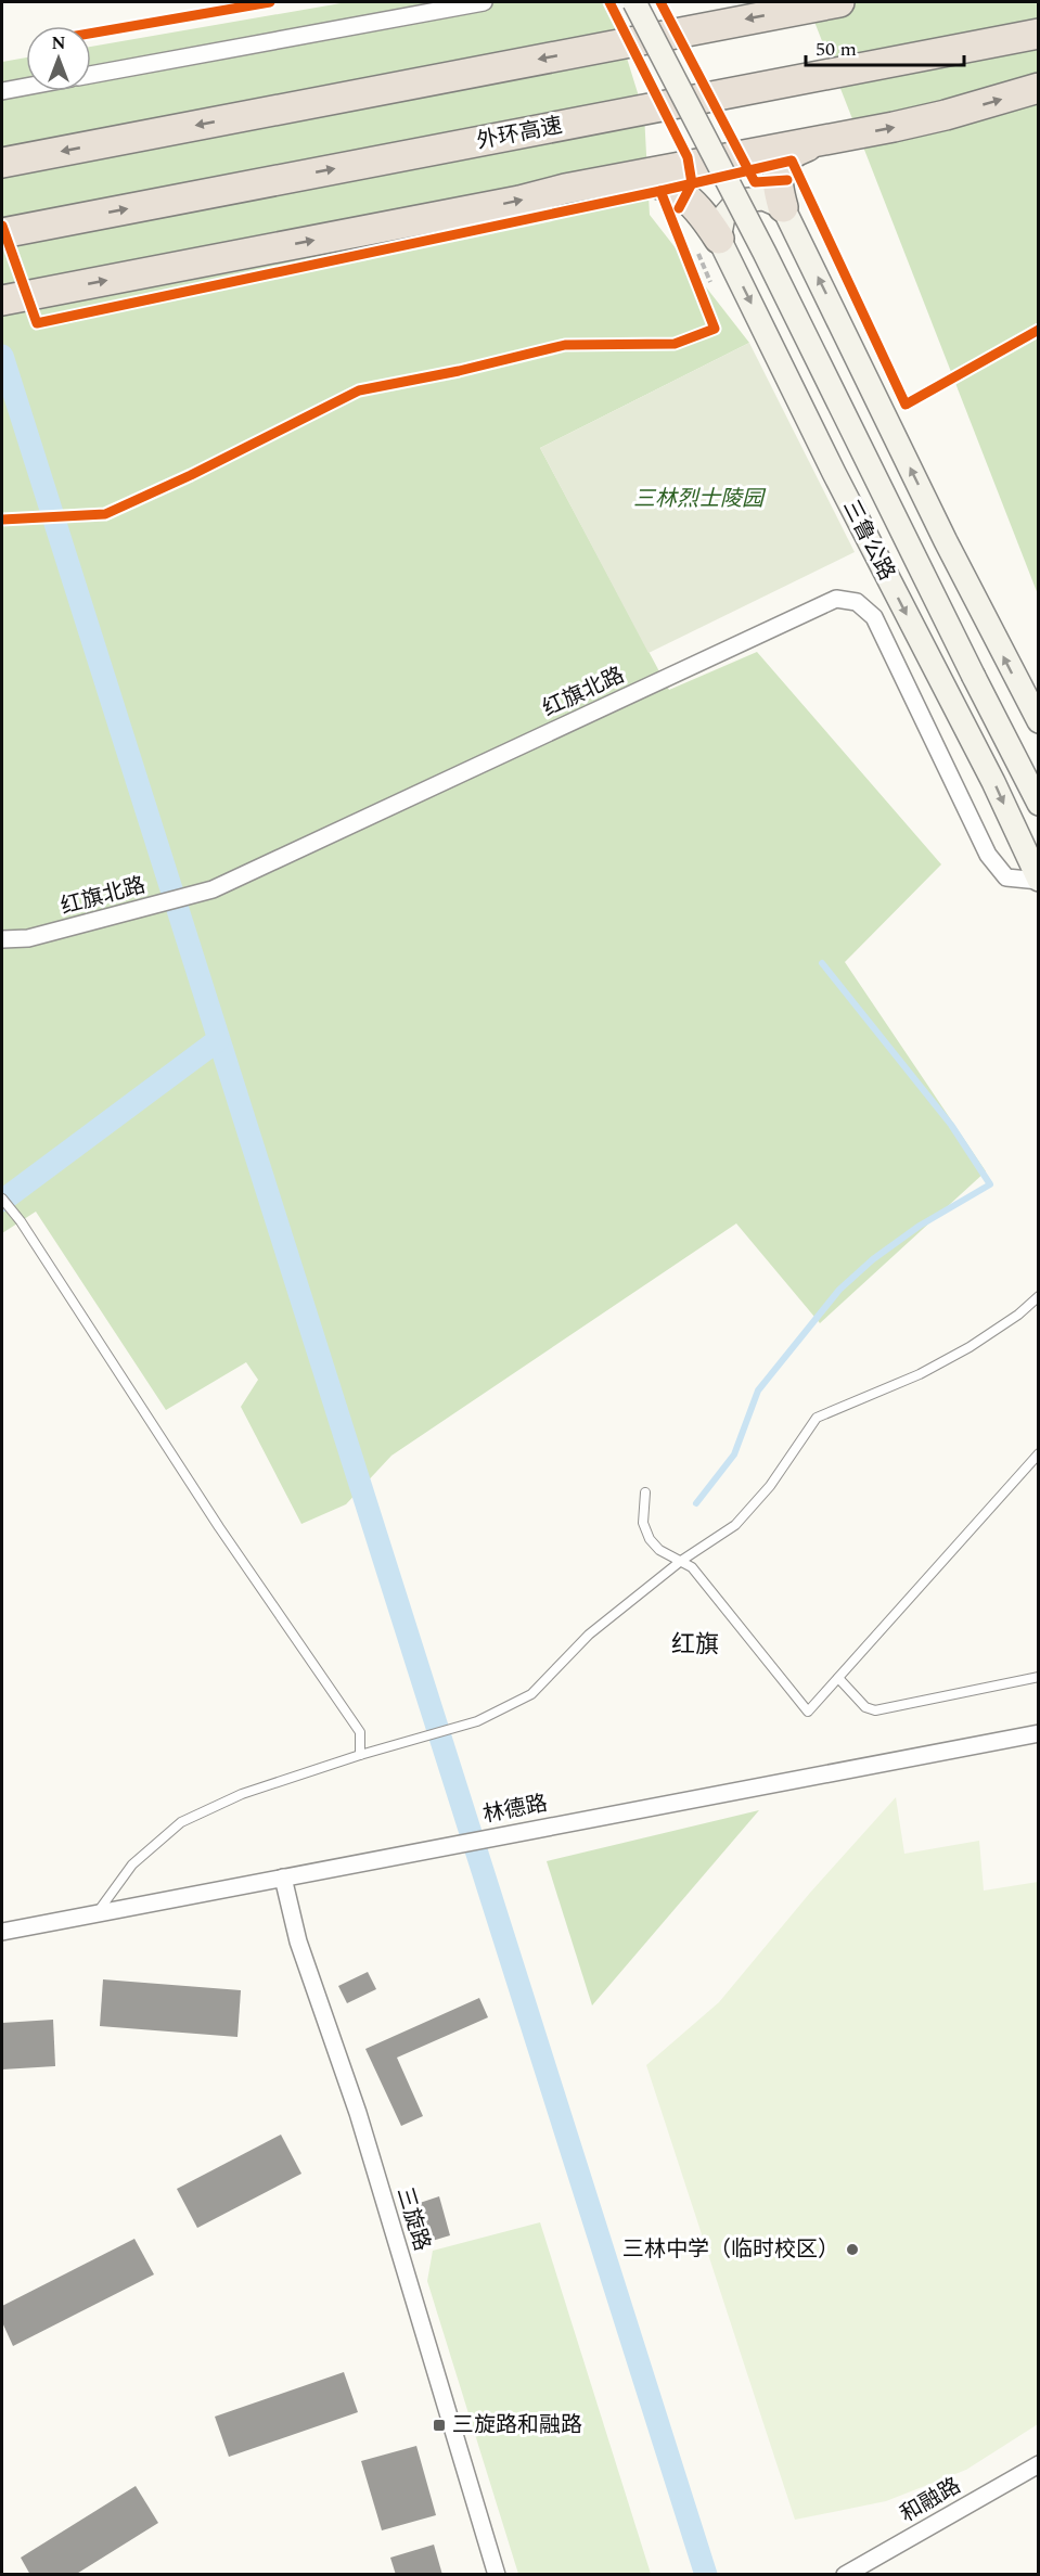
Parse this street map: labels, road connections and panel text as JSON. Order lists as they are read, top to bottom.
{
  "streets": {
    "highway": ["外环高速"],
    "main road": ["三鲁公路"],
    "street": [
      "红旗北路",
      "林德路",
      "三旋路",
      "和融路"
    ]
  },
  "crossings": [
    ["三鲁公路", "红旗北路"],
    ["林德路", "三旋路"]
  ],
  "districts": ["红旗"],
  "parks": ["三林烈士陵园"],
  "places": {
    "other": ["三林中学（临时校区）"],
    "transit": ["三旋路和融路"]
  },
  "scale_bar": "50 m",
  "north": "top"
}
